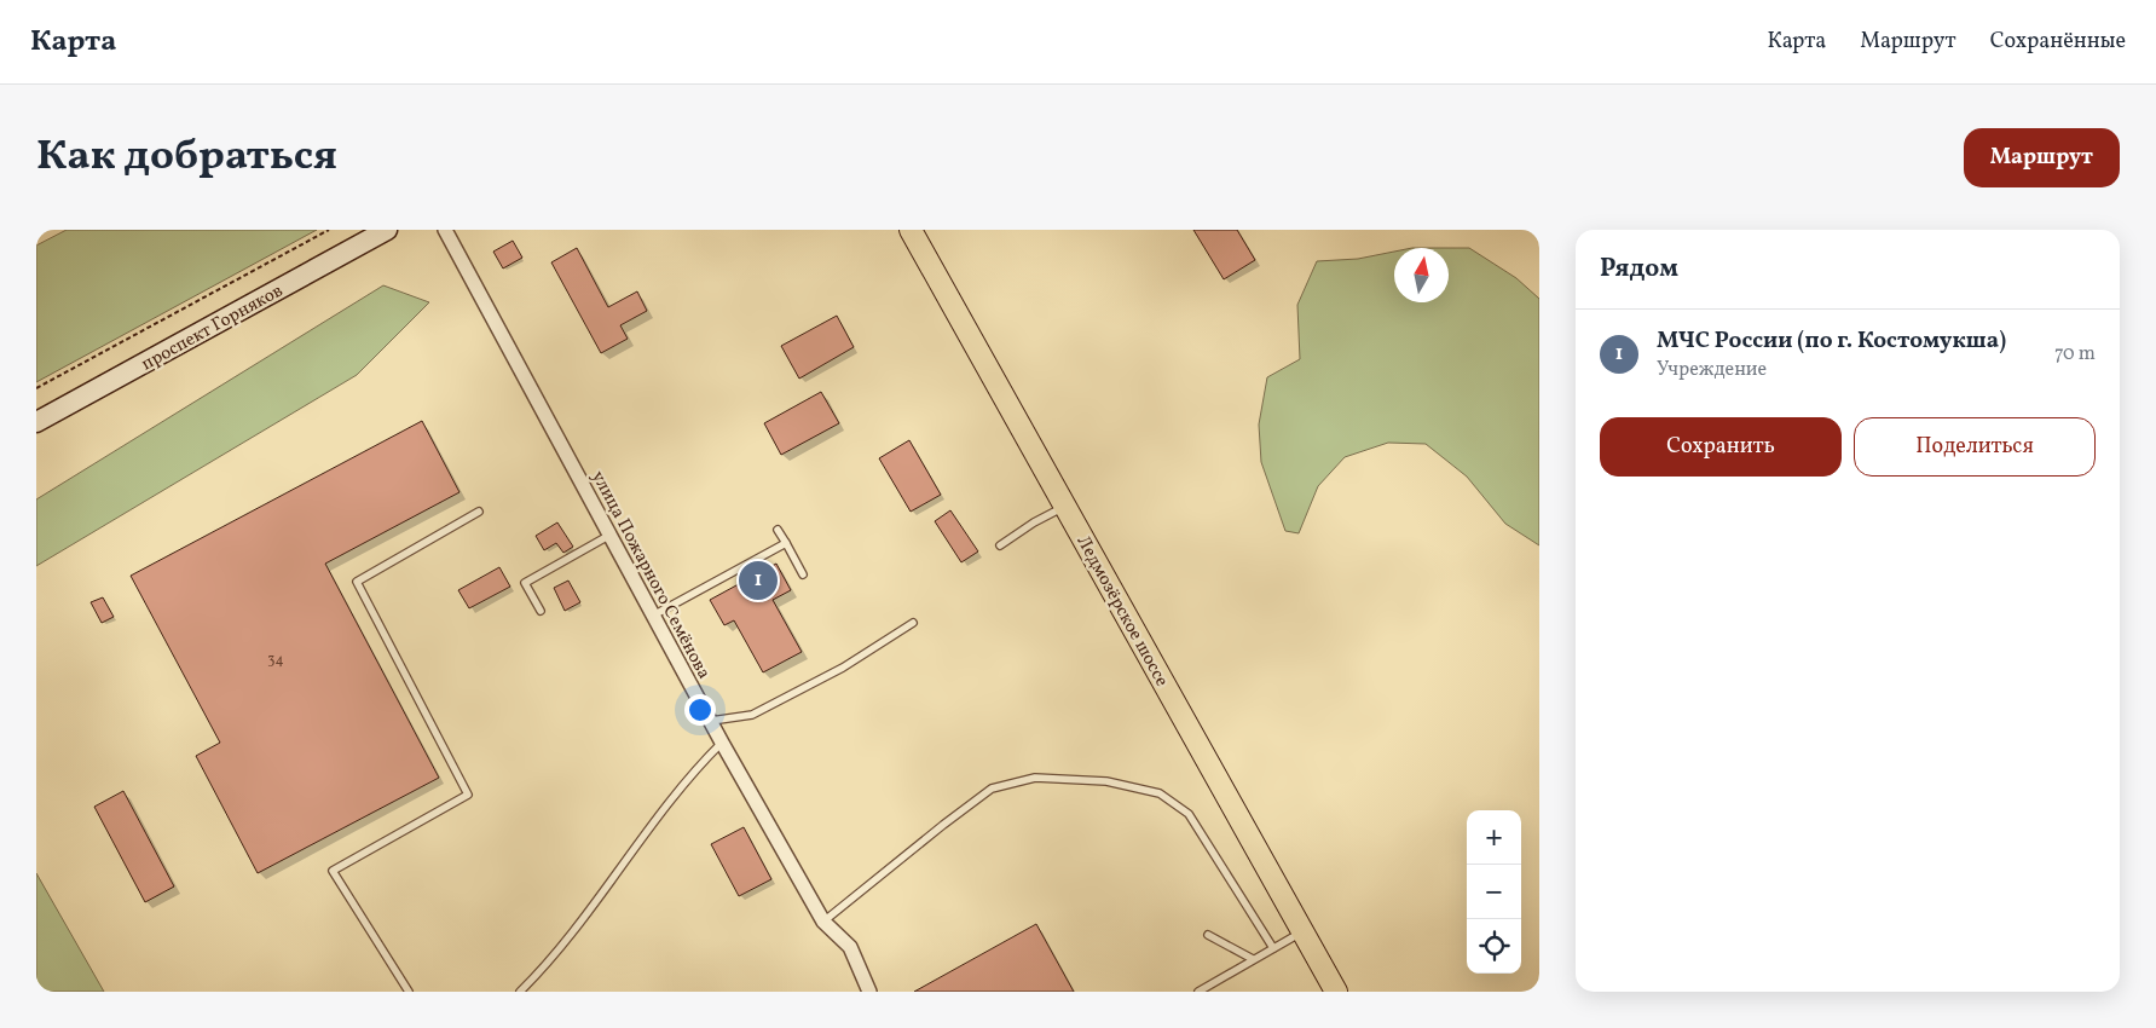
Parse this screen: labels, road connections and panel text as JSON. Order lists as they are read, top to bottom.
{
  "streets": {
    "main road": ["проспект Горняков", "Ледмозёрское шоссе"],
    "street": ["улица Пожарного Семёнова"]
  },
  "house_numbers": ["34"],
  "north": "top",
  "page": {
    "header": "Карта",
    "nav": ["Карта", "Маршрут", "Сохранённые"],
    "title": "Как добраться",
    "buttons": [
      "Маршрут",
      ["Сохранить", "Поделиться"]
    ],
    "heading": "Рядом",
    "list": [
      {
        "mark": "1",
        "name": "МЧС России (по г. Костомукша)",
        "note": "Учреждение",
        "value": "70 m"
      }
    ],
    "pins": "1",
    "map_buttons": ["+", "−"]
  }
}
